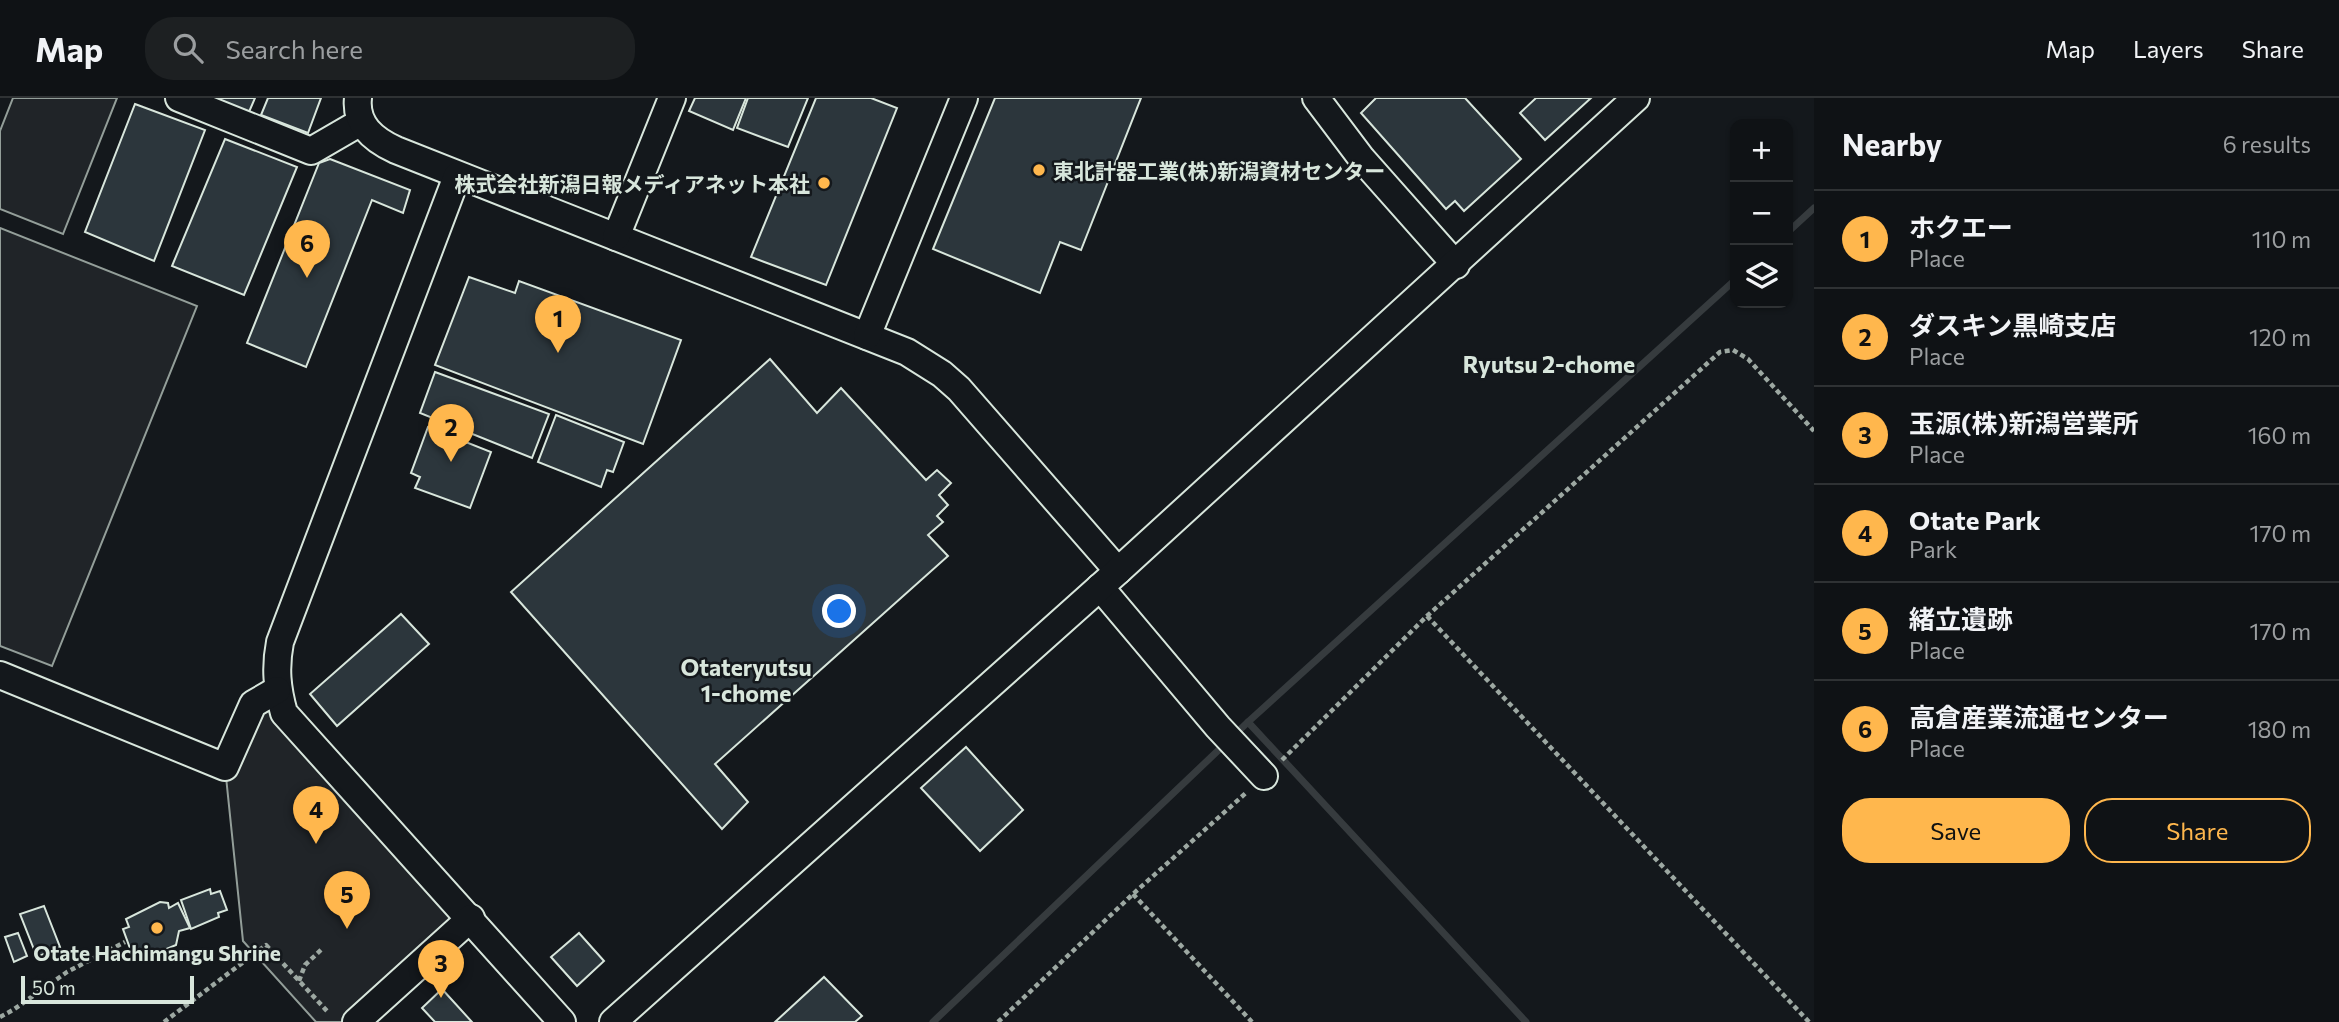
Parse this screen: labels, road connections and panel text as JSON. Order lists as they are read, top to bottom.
{
  "districts": ["Ryutsu 2-chome", "Otateryutsu 1-chome"],
  "places": ["東北計器工業(株)新潟資材センター", "株式会社新潟日報メディアネット本社", "Otate Hachimangu Shrine"],
  "scale_bar": "50 m",
  "page": {
    "header": "Map",
    "search": "Search here",
    "nav": ["Map", "Layers", "Share"],
    "heading": ["Nearby", "6 results"],
    "map_buttons": ["+", "−"],
    "list": [
      {
        "mark": "1",
        "name": "ホクエー",
        "note": "Place",
        "value": "110 m"
      },
      {
        "mark": "2",
        "name": "ダスキン黒崎支店",
        "note": "Place",
        "value": "120 m"
      },
      {
        "mark": "3",
        "name": "玉源(株)新潟営業所",
        "note": "Place",
        "value": "160 m"
      },
      {
        "mark": "4",
        "name": "Otate Park",
        "note": "Park",
        "value": "170 m"
      },
      {
        "mark": "5",
        "name": "緒立遺跡",
        "note": "Place",
        "value": "170 m"
      },
      {
        "mark": "6",
        "name": "高倉産業流通センター",
        "note": "Place",
        "value": "180 m"
      }
    ],
    "pins": [
      "6",
      "1",
      "2",
      "4",
      "5",
      "3"
    ],
    "buttons": ["Save", "Share"],
    "scale": "50 m"
  }
}
